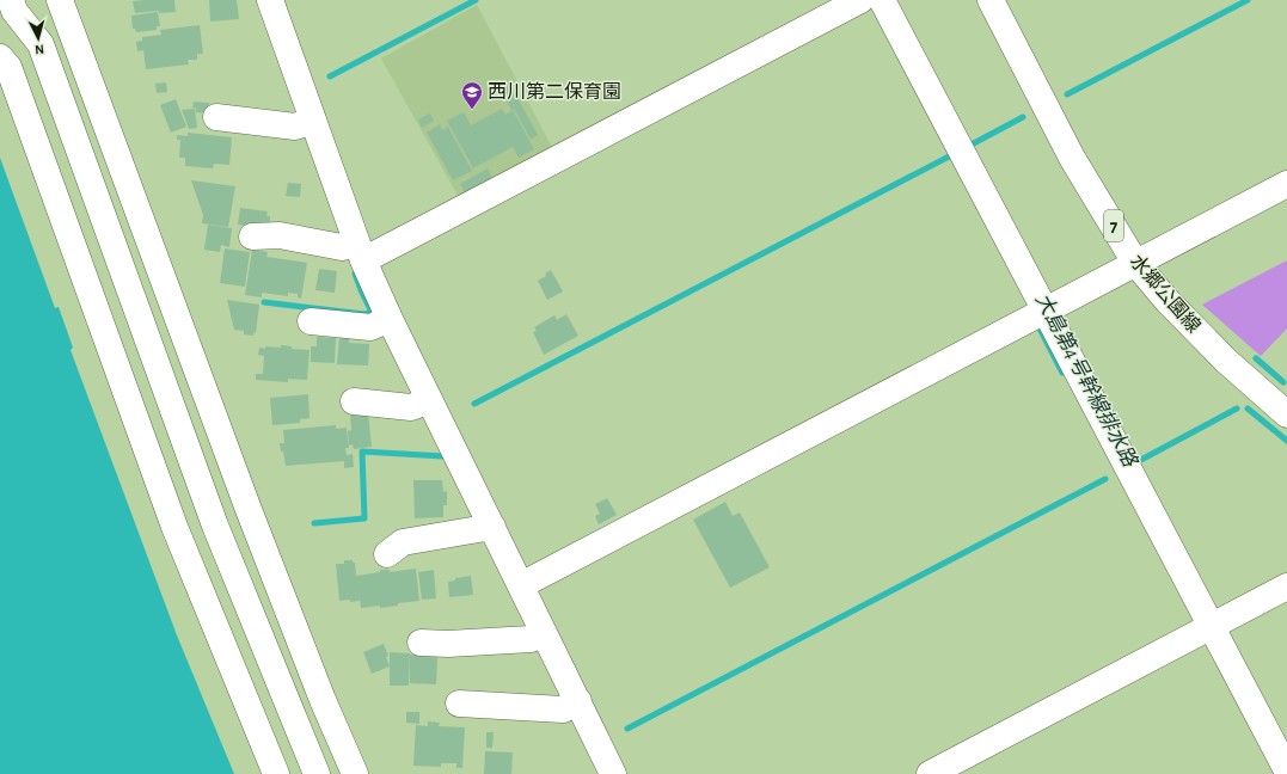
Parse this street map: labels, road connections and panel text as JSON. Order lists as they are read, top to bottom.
{
  "streets": {
    "street": ["7", "水郷公園線"]
  },
  "water": ["大島第4号幹線排水路"],
  "places": {
    "school or university": ["西川第二保育園"]
  },
  "north": "bottom"
}
